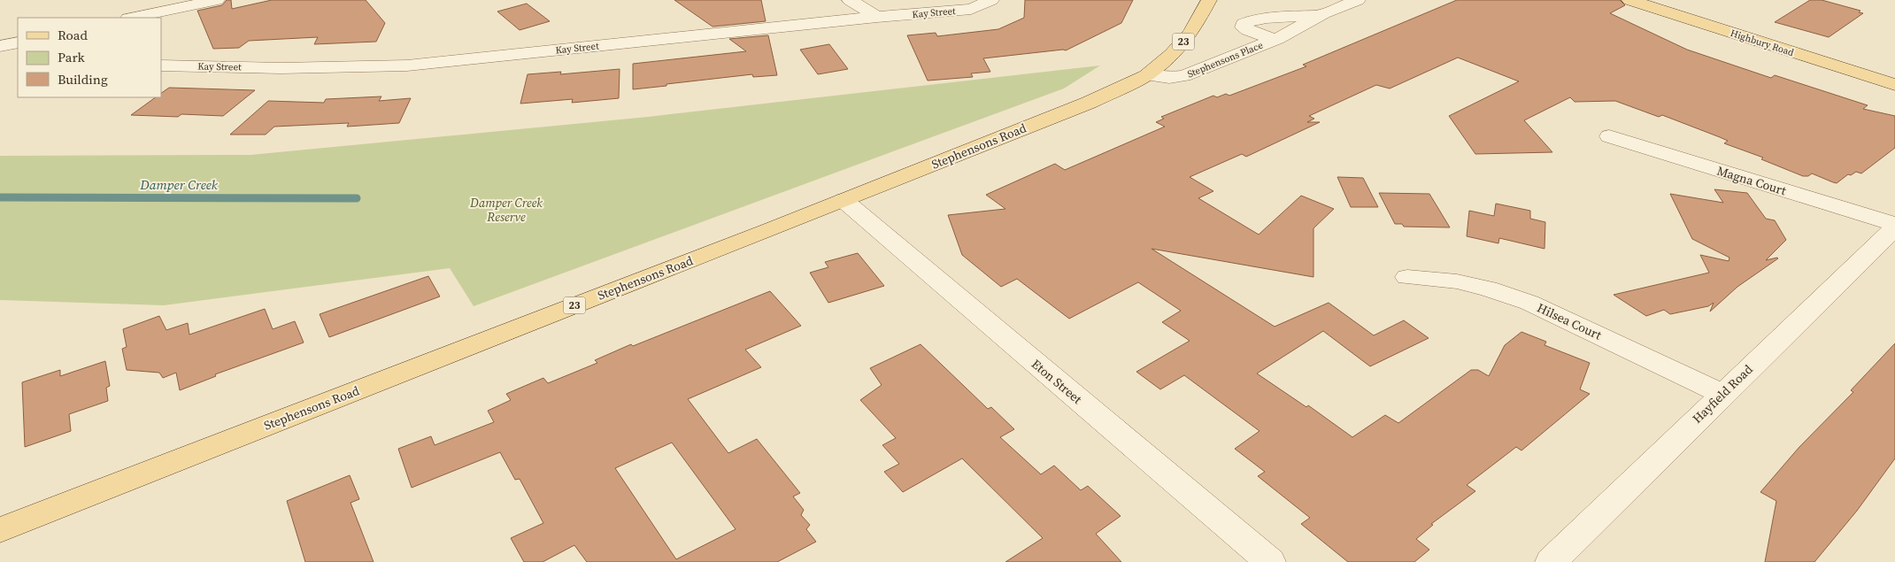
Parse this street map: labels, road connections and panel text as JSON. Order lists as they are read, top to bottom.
{
  "streets": {
    "main road": ["23", "Highbury Road", "Stephensons Road"],
    "street": [
      "Kay Street",
      "Stephensons Place",
      "Magna Court",
      "Hilsea Court",
      "Eton Street",
      "Hayfield Road"
    ]
  },
  "crossings": [
    ["Stephensons Place", "Stephensons Road"],
    ["Stephensons Road", "Eton Street"],
    ["Magna Court", "Hayfield Road"],
    ["Hilsea Court", "Hayfield Road"]
  ],
  "water": ["Damper Creek"],
  "parks": ["Damper Creek Reserve"],
  "legend": ["Road", "Park", "Building"]
}
